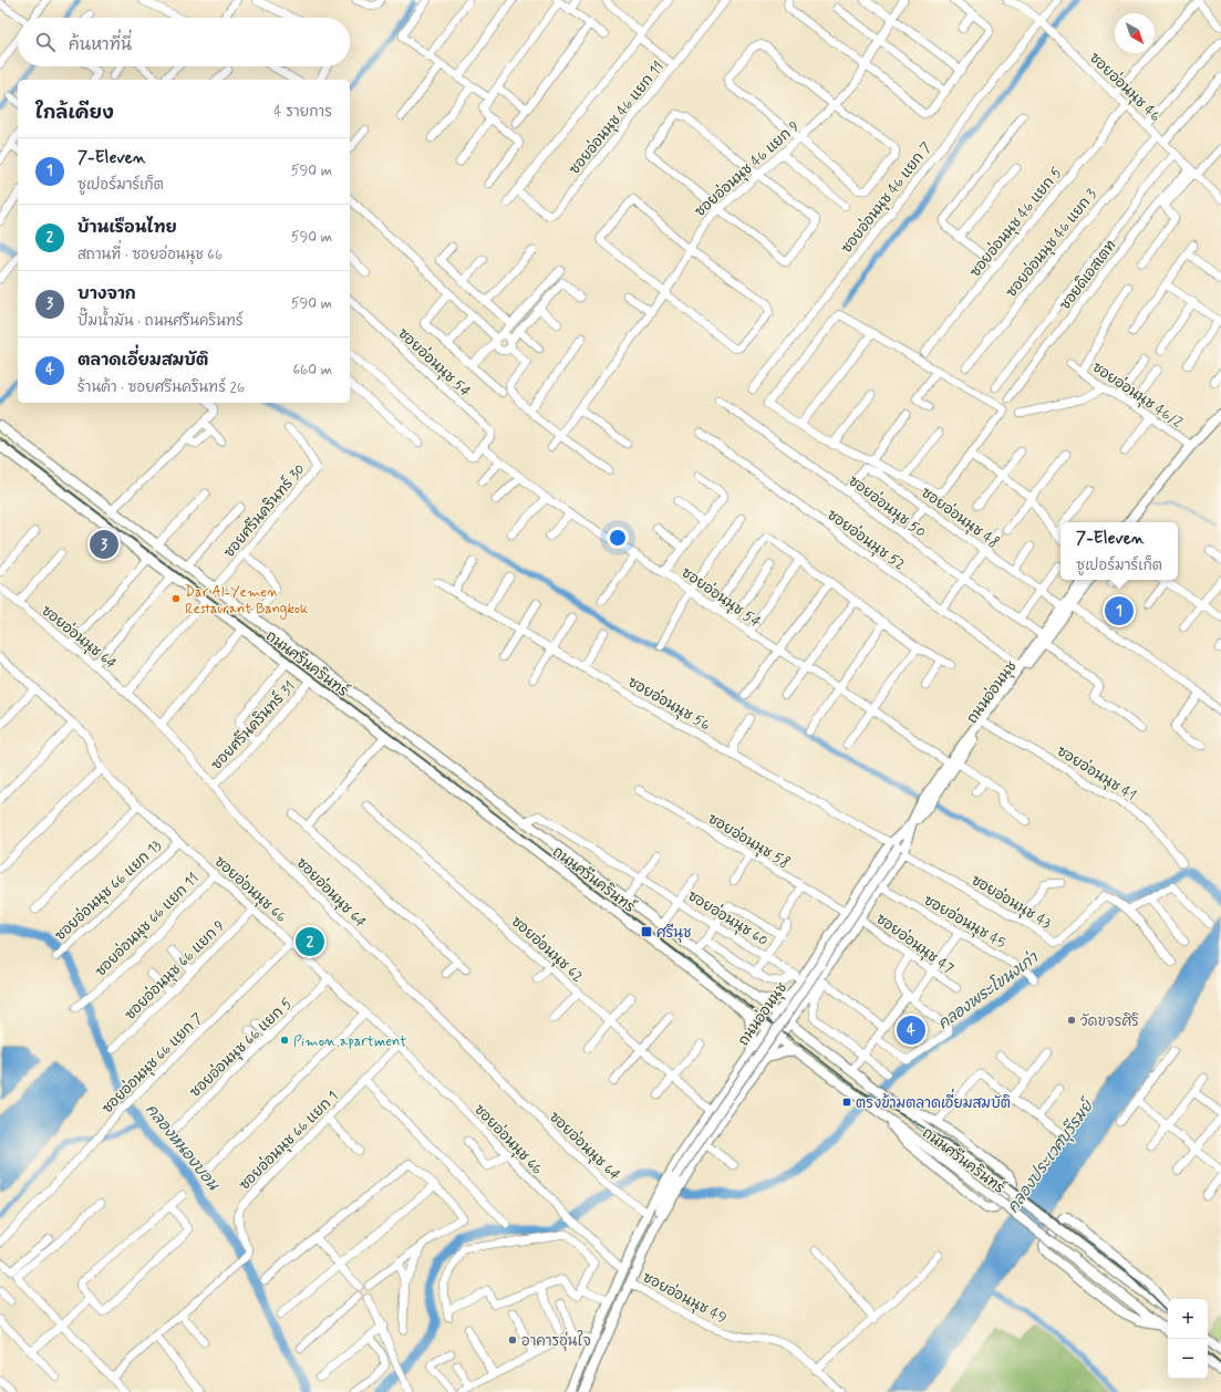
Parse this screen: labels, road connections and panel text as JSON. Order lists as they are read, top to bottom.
{
  "streets": {
    "main road": ["ถนนศรีนครินทร์", "ถนนอ่อนนุช"],
    "street": [
      "ซอยอ่อนนุช 46",
      "ซอยอ่อนนุช 46 แยก 11",
      "ซอยอ่อนนุช 46 แยก 9",
      "ซอยอ่อนนุช 46 แยก 7",
      "ซอยอ่อนนุช 46 แยก 5",
      "ซอยอ่อนนุช 46 แยก 3",
      "ซอยดิเอสเตท",
      "ซอยอ่อนนุช 54",
      "ซอยอ่อนนุช 46/2",
      "ซอยอ่อนนุช 50",
      "ซอยศรีนครินทร์ 30",
      "ซอยอ่อนนุช 48",
      "ซอยอ่อนนุช 52",
      "ซอยอ่อนนุช 64",
      "ซอยอ่อนนุช 56",
      "ซอยศรีนครินทร์ 31",
      "ซอยอ่อนนุช 41",
      "ซอยอ่อนนุช 58",
      "ซอยอ่อนนุช 66",
      "ซอยอ่อนนุช 66 แยก 13",
      "ซอยอ่อนนุช 43",
      "ซอยอ่อนนุช 60",
      "ซอยอ่อนนุช 45",
      "ซอยอ่อนนุช 66 แยก 11",
      "ซอยอ่อนนุช 47",
      "ซอยอ่อนนุช 62",
      "ซอยอ่อนนุช 66 แยก 9",
      "ซอยอ่อนนุช 66 แยก 5",
      "ซอยอ่อนนุช 66 แยก 7",
      "ซอยอ่อนนุช 66 แยก 1",
      "ซอยอ่อนนุช 49"
    ]
  },
  "crossings": [
    ["ซอยอ่อนนุช 46", "ซอยอ่อนนุช 46 แยก 7"],
    ["ซอยอ่อนนุช 46", "ซอยอ่อนนุช 46 แยก 5"],
    ["ซอยอ่อนนุช 46", "ซอยอ่อนนุช 46 แยก 3"],
    ["ซอยอ่อนนุช 46", "ซอยดิเอสเตท"],
    ["ซอยอ่อนนุช 54", "ถนนอ่อนนุช"],
    ["ซอยอ่อนนุช 50", "ซอยอ่อนนุช 48"],
    ["ซอยอ่อนนุช 50", "ถนนอ่อนนุช"],
    ["ซอยศรีนครินทร์ 30", "ถนนศรีนครินทร์"],
    ["ซอยอ่อนนุช 48", "ถนนอ่อนนุช"],
    ["ซอยอ่อนนุช 52", "ถนนอ่อนนุช"],
    ["ซอยอ่อนนุช 64", "ถนนอ่อนนุช"],
    ["ซอยอ่อนนุช 64", "ซอยศรีนครินทร์ 31"],
    ["ถนนศรีนครินทร์", "ถนนอ่อนนุช"],
    ["ถนนศรีนครินทร์", "ซอยศรีนครินทร์ 31"],
    ["ถนนศรีนครินทร์", "ซอยอ่อนนุช 60"],
    ["ถนนอ่อนนุช", "ซอยอ่อนนุช 56"],
    ["ถนนอ่อนนุช", "ซอยอ่อนนุช 41"],
    ["ถนนอ่อนนุช", "ซอยอ่อนนุช 58"],
    ["ถนนอ่อนนุช", "ซอยอ่อนนุช 66"],
    ["ถนนอ่อนนุช", "ซอยอ่อนนุช 43"],
    ["ถนนอ่อนนุช", "ซอยอ่อนนุช 60"],
    ["ถนนอ่อนนุช", "ซอยอ่อนนุช 45"],
    ["ถนนอ่อนนุช", "ซอยอ่อนนุช 47"],
    ["ถนนอ่อนนุช", "ซอยอ่อนนุช 62"],
    ["ถนนอ่อนนุช", "ซอยอ่อนนุช 49"],
    ["ซอยอ่อนนุช 56", "ซอยอ่อนนุช 43"],
    ["ซอยอ่อนนุช 66", "ซอยอ่อนนุช 66 แยก 13"],
    ["ซอยอ่อนนุช 66", "ซอยอ่อนนุช 66 แยก 11"],
    ["ซอยอ่อนนุช 66", "ซอยอ่อนนุช 66 แยก 9"],
    ["ซอยอ่อนนุช 66", "ซอยอ่อนนุช 66 แยก 5"],
    ["ซอยอ่อนนุช 66", "ซอยอ่อนนุช 66 แยก 7"],
    ["ซอยอ่อนนุช 66", "ซอยอ่อนนุช 66 แยก 1"]
  ],
  "water": ["คลองพระโขนงเก่า", "คลองหนองบอน", "คลองประเวศบุรีรมย์"],
  "places": {
    "other": [
      "Dar Al-Yemen Restaurant Bangkok",
      "วัดขจรศิริ",
      "Pimon apartment",
      "อาคารอุ่นใจ"
    ],
    "transit": ["ศรีนุช", "ตรงข้ามตลาดเอี่ยมสมบัติ"]
  },
  "north": "bottom right",
  "page": {
    "search": "ค้นหาที่นี่",
    "heading": ["ใกล้เคียง", "4 รายการ"],
    "list": [
      {
        "mark": "1",
        "name": "7-Eleven",
        "note": "ซูเปอร์มาร์เก็ต",
        "value": "590 m"
      },
      {
        "mark": "2",
        "name": "บ้านเรือนไทย",
        "note": "สถานที่ · ซอยอ่อนนุช 66",
        "value": "590 m"
      },
      {
        "mark": "3",
        "name": "บางจาก",
        "note": "ปั๊มน้ำมัน · ถนนศรีนครินทร์",
        "value": "590 m"
      },
      {
        "mark": "4",
        "name": "ตลาดเอี่ยมสมบัติ",
        "note": "ร้านค้า · ซอยศรีนครินทร์ 26",
        "value": "660 m"
      }
    ],
    "popup": ["7-Eleven", "ซูเปอร์มาร์เก็ต"],
    "pins": [
      "3",
      "1",
      "2",
      "4"
    ],
    "map_buttons": ["+", "−"]
  }
}
